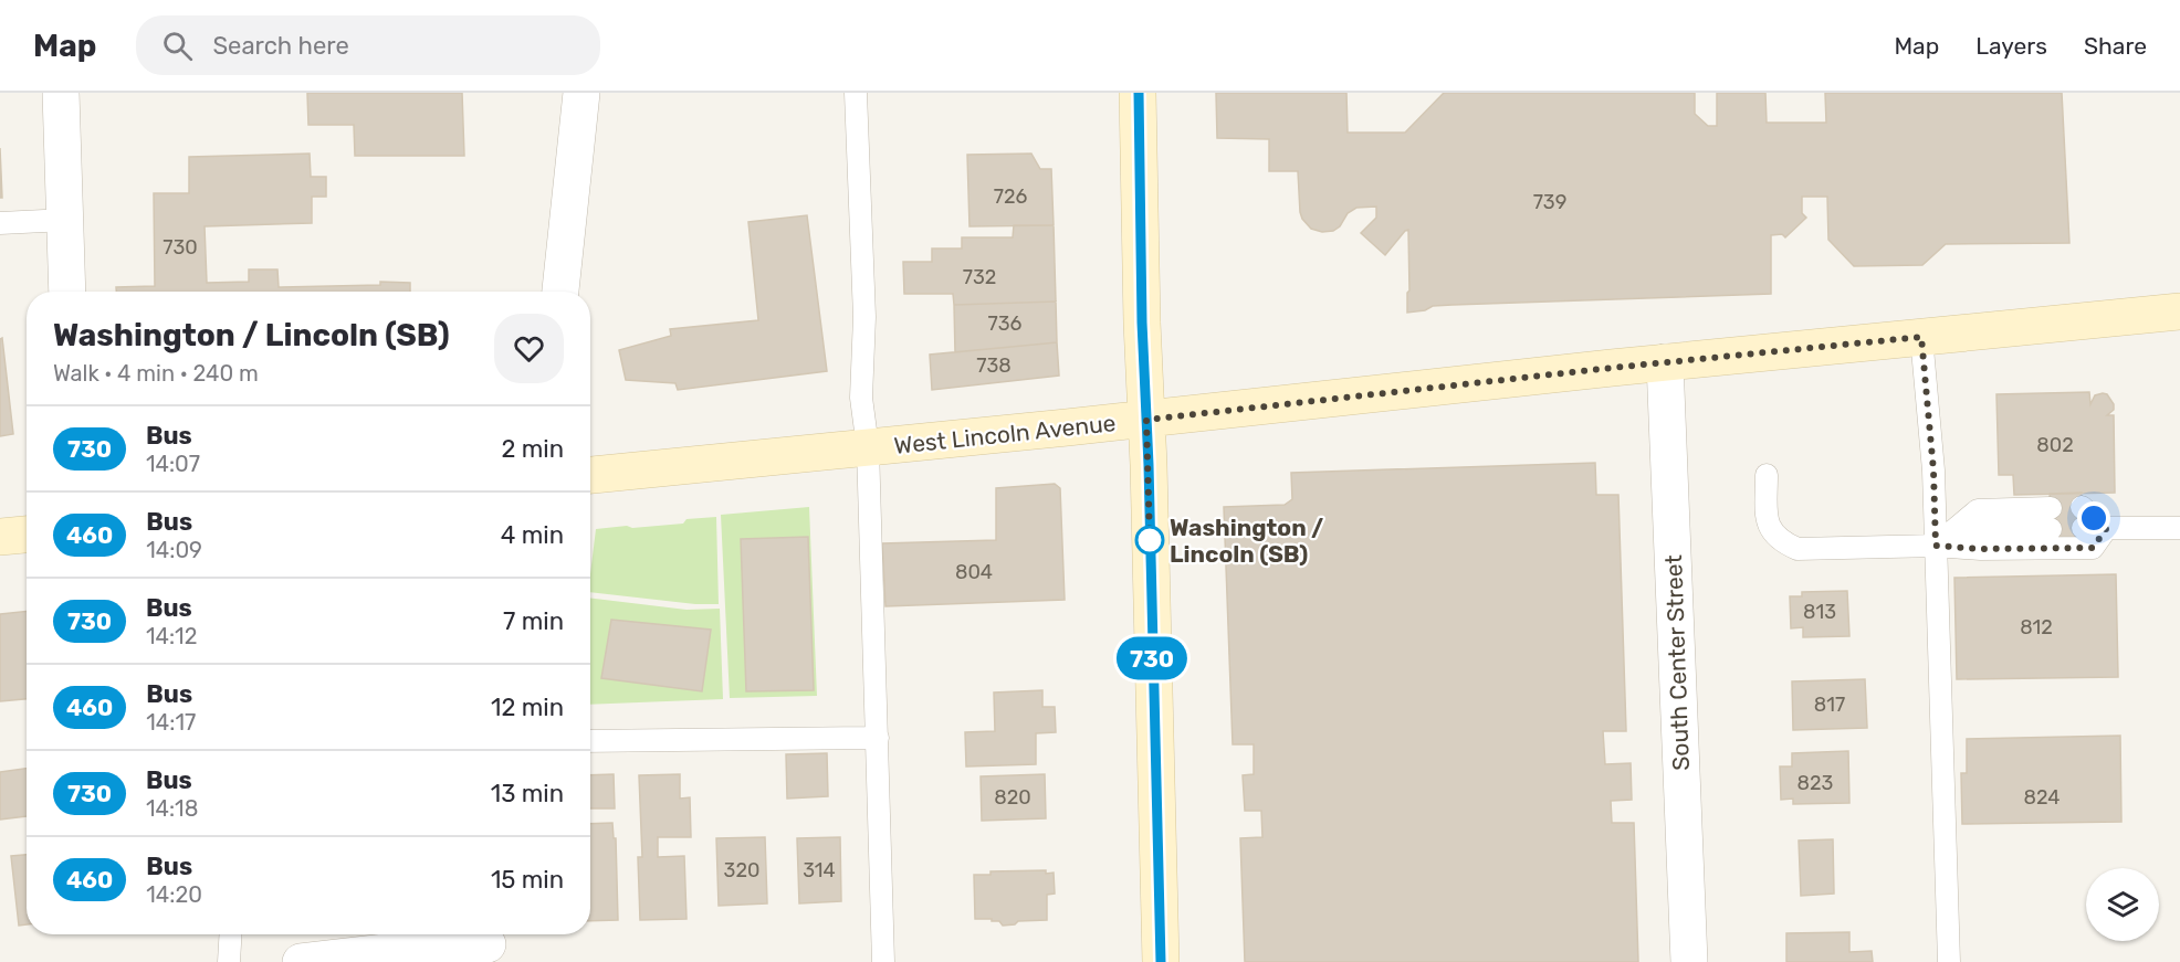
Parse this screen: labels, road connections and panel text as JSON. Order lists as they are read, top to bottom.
{
  "streets": {
    "street": ["West Lincoln Avenue", "South Center Street"]
  },
  "crossings": [
    ["West Lincoln Avenue", "South Center Street"]
  ],
  "places": ["Washington / Lincoln (SB)"],
  "lines": ["bus line 730"],
  "house_numbers": [
    "726",
    "739",
    "730",
    "732",
    "736",
    "738",
    "802",
    "804",
    "813",
    "812",
    "817",
    "823",
    "820",
    "824",
    "320",
    "314"
  ],
  "page": {
    "header": "Map",
    "search": "Search here",
    "nav": ["Map", "Layers", "Share"],
    "on_map": "730",
    "heading": ["Washington / Lincoln (SB)", "Walk · 4 min · 240 m"],
    "list": [
      {
        "mark": "730",
        "name": "Bus",
        "note": "14:07",
        "value": "2 min"
      },
      {
        "mark": "460",
        "name": "Bus",
        "note": "14:09",
        "value": "4 min"
      },
      {
        "mark": "730",
        "name": "Bus",
        "note": "14:12",
        "value": "7 min"
      },
      {
        "mark": "460",
        "name": "Bus",
        "note": "14:17",
        "value": "12 min"
      },
      {
        "mark": "730",
        "name": "Bus",
        "note": "14:18",
        "value": "13 min"
      },
      {
        "mark": "460",
        "name": "Bus",
        "note": "14:20",
        "value": "15 min"
      }
    ]
  }
}
